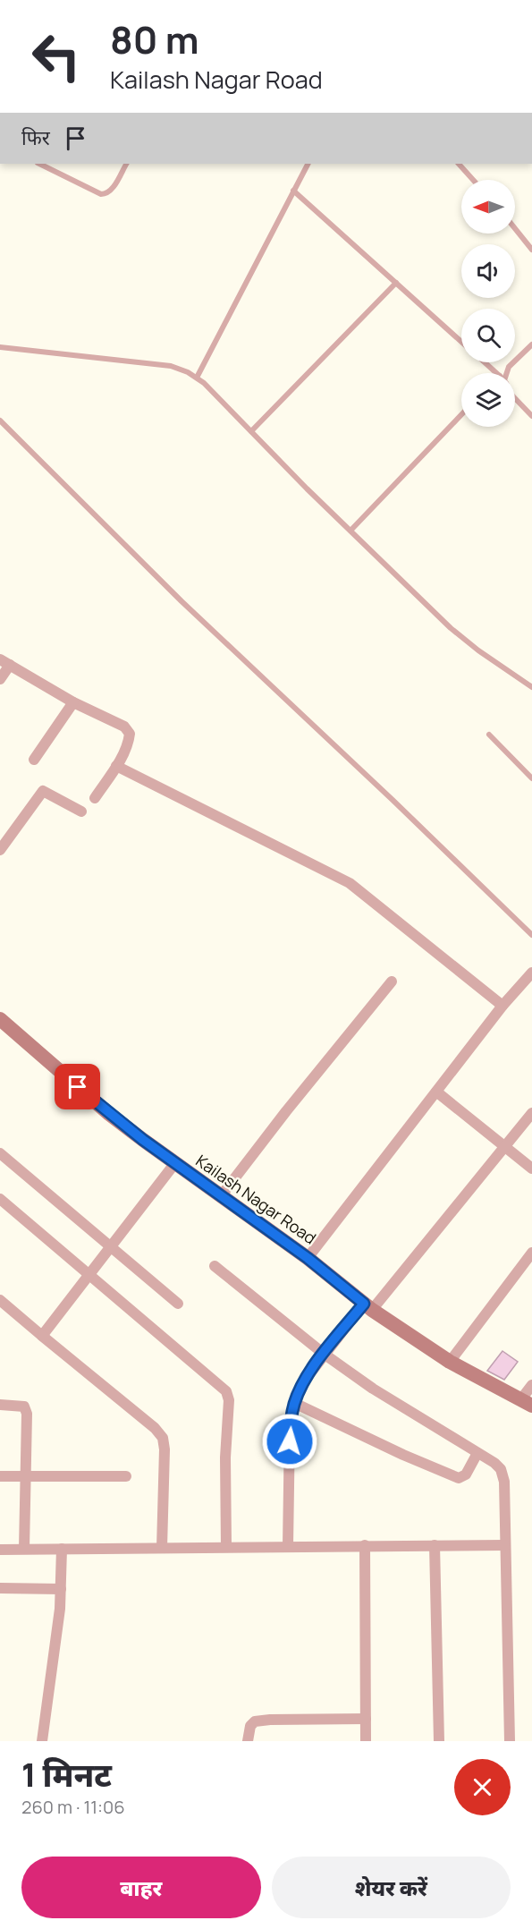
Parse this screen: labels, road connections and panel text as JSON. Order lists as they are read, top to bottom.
{
  "streets": {
    "street": ["Kailash Nagar Road"]
  },
  "north": "left",
  "page": {
    "turn": ["80 m", "Kailash Nagar Road"],
    "then": "फिर",
    "heading": ["1 मिनट", "260 m · 11:06"],
    "buttons": ["बाहर", "शेयर करें"]
  }
}
